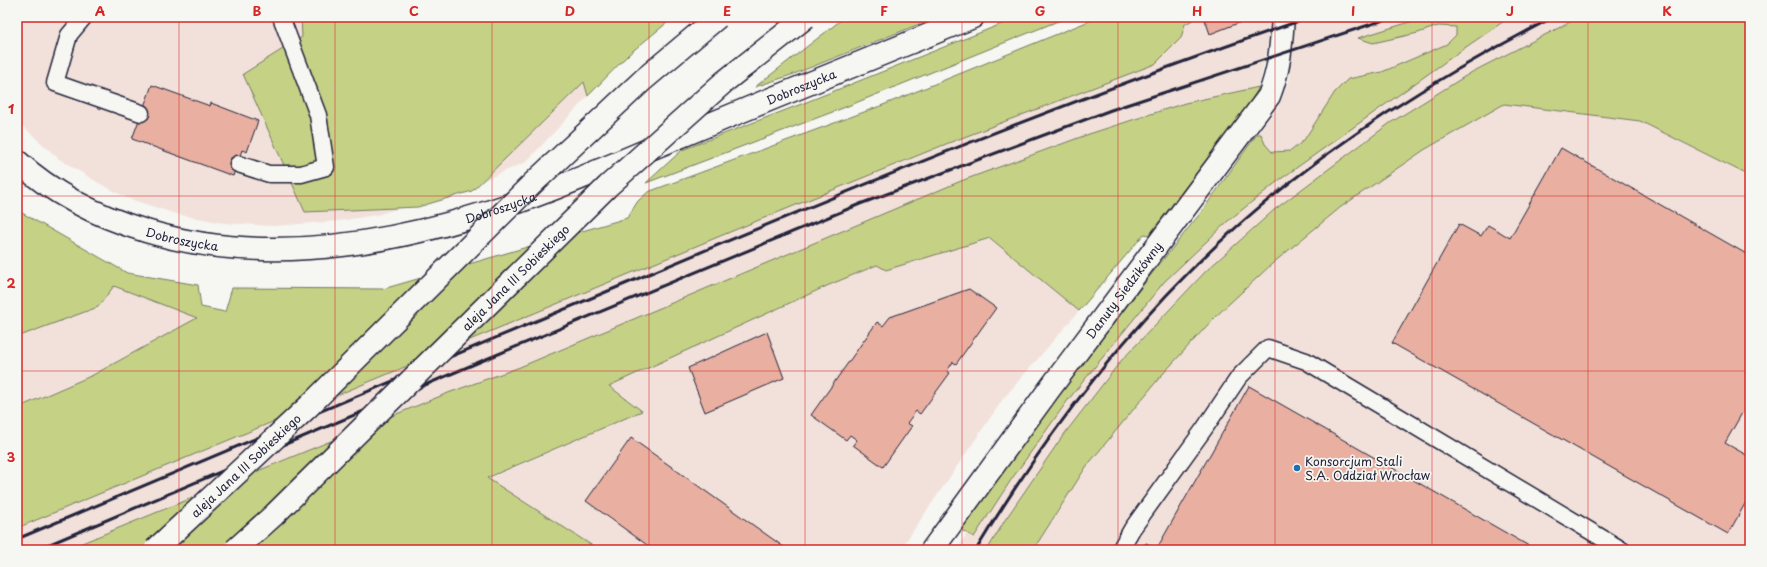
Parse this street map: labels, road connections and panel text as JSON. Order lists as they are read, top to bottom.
{
  "streets": {
    "street": ["Dobroszycka", "aleja Jana III Sobieskiego", "Danuty Siedzikówny"]
  },
  "places": ["Konsorcjum Stali S.A. Oddział Wrocław"],
  "grid": {
    "columns": [
      "A",
      "B",
      "C",
      "D",
      "E",
      "F",
      "G",
      "H",
      "I",
      "J",
      "K"
    ],
    "rows": ["1", "2", "3"]
  }
}
